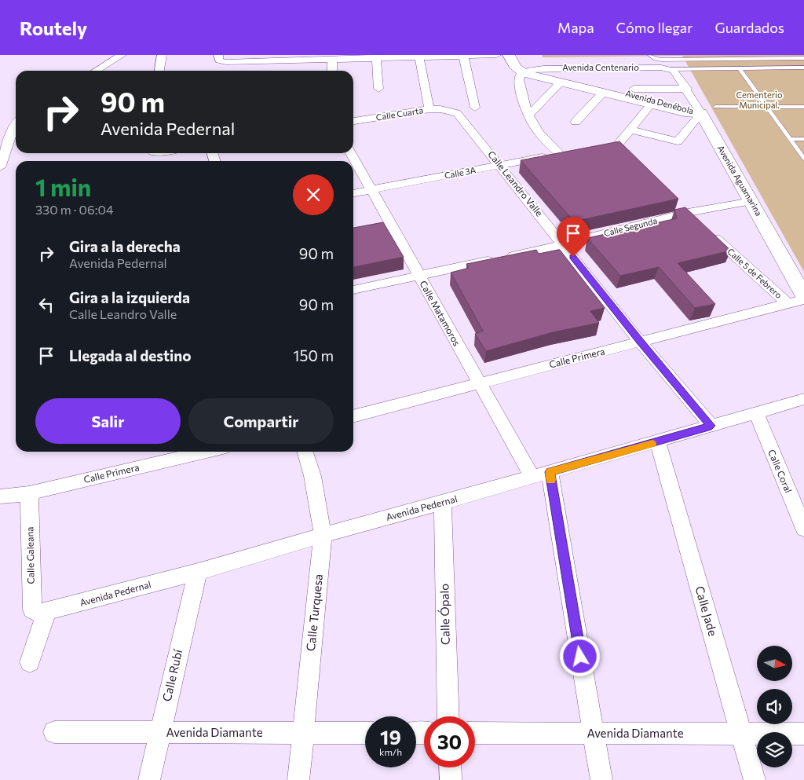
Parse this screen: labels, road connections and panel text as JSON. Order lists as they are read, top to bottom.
{
  "streets": {
    "main road": ["Avenida Denébola", "Avenida Aguamarina"],
    "street": [
      "Avenida Centenario",
      "Calle Cuarta",
      "Calle 3A",
      "Calle Leandro Valle",
      "Calle Segunda",
      "Calle 5 de Febrero",
      "Calle Matamoros",
      "Calle Primera",
      "Calle Coral",
      "Avenida Pedernal",
      "Calle Galeana",
      "Calle Jade",
      "Calle Turquesa",
      "Calle Ópalo",
      "Calle Rubí",
      "Avenida Diamante"
    ]
  },
  "crossings": [
    ["Avenida Centenario", "Avenida Denébola"],
    ["Avenida Centenario", "Avenida Aguamarina"],
    ["Avenida Denébola", "Avenida Aguamarina"],
    ["Calle Cuarta", "Calle Leandro Valle"],
    ["Calle 3A", "Calle Leandro Valle"],
    ["Calle 3A", "Calle Matamoros"],
    ["Avenida Aguamarina", "Calle Segunda"],
    ["Calle Leandro Valle", "Calle Segunda"],
    ["Calle Leandro Valle", "Calle Primera"],
    ["Calle Leandro Valle", "Avenida Pedernal"],
    ["Calle Segunda", "Calle 5 de Febrero"],
    ["Calle Segunda", "Calle Matamoros"],
    ["Calle 5 de Febrero", "Calle Primera"],
    ["Calle Matamoros", "Calle Primera"],
    ["Calle Matamoros", "Avenida Pedernal"],
    ["Calle Primera", "Calle Galeana"],
    ["Calle Coral", "Avenida Pedernal"],
    ["Avenida Pedernal", "Calle Galeana"],
    ["Avenida Pedernal", "Calle Jade"],
    ["Avenida Pedernal", "Calle Turquesa"],
    ["Avenida Pedernal", "Calle Ópalo"],
    ["Avenida Pedernal", "Calle Rubí"],
    ["Calle Jade", "Avenida Diamante"],
    ["Calle Turquesa", "Avenida Diamante"],
    ["Calle Rubí", "Avenida Diamante"]
  ],
  "parks": ["Cementerio Municipal."],
  "north": "right",
  "page": {
    "header": "Routely",
    "nav": ["Mapa", "Cómo llegar", "Guardados"],
    "turn": ["90 m", "Avenida Pedernal"],
    "heading": ["1 min", "330 m · 06:04"],
    "list": [
      {
        "name": "Gira a la derecha",
        "note": "Avenida Pedernal",
        "value": "90 m"
      },
      {
        "name": "Gira a la izquierda",
        "note": "Calle Leandro Valle",
        "value": "90 m"
      },
      {
        "name": "Llegada al destino",
        "value": "150 m"
      }
    ],
    "buttons": ["Salir", "Compartir"],
    "speed": "19 km/h",
    "limit": "30"
  }
}
